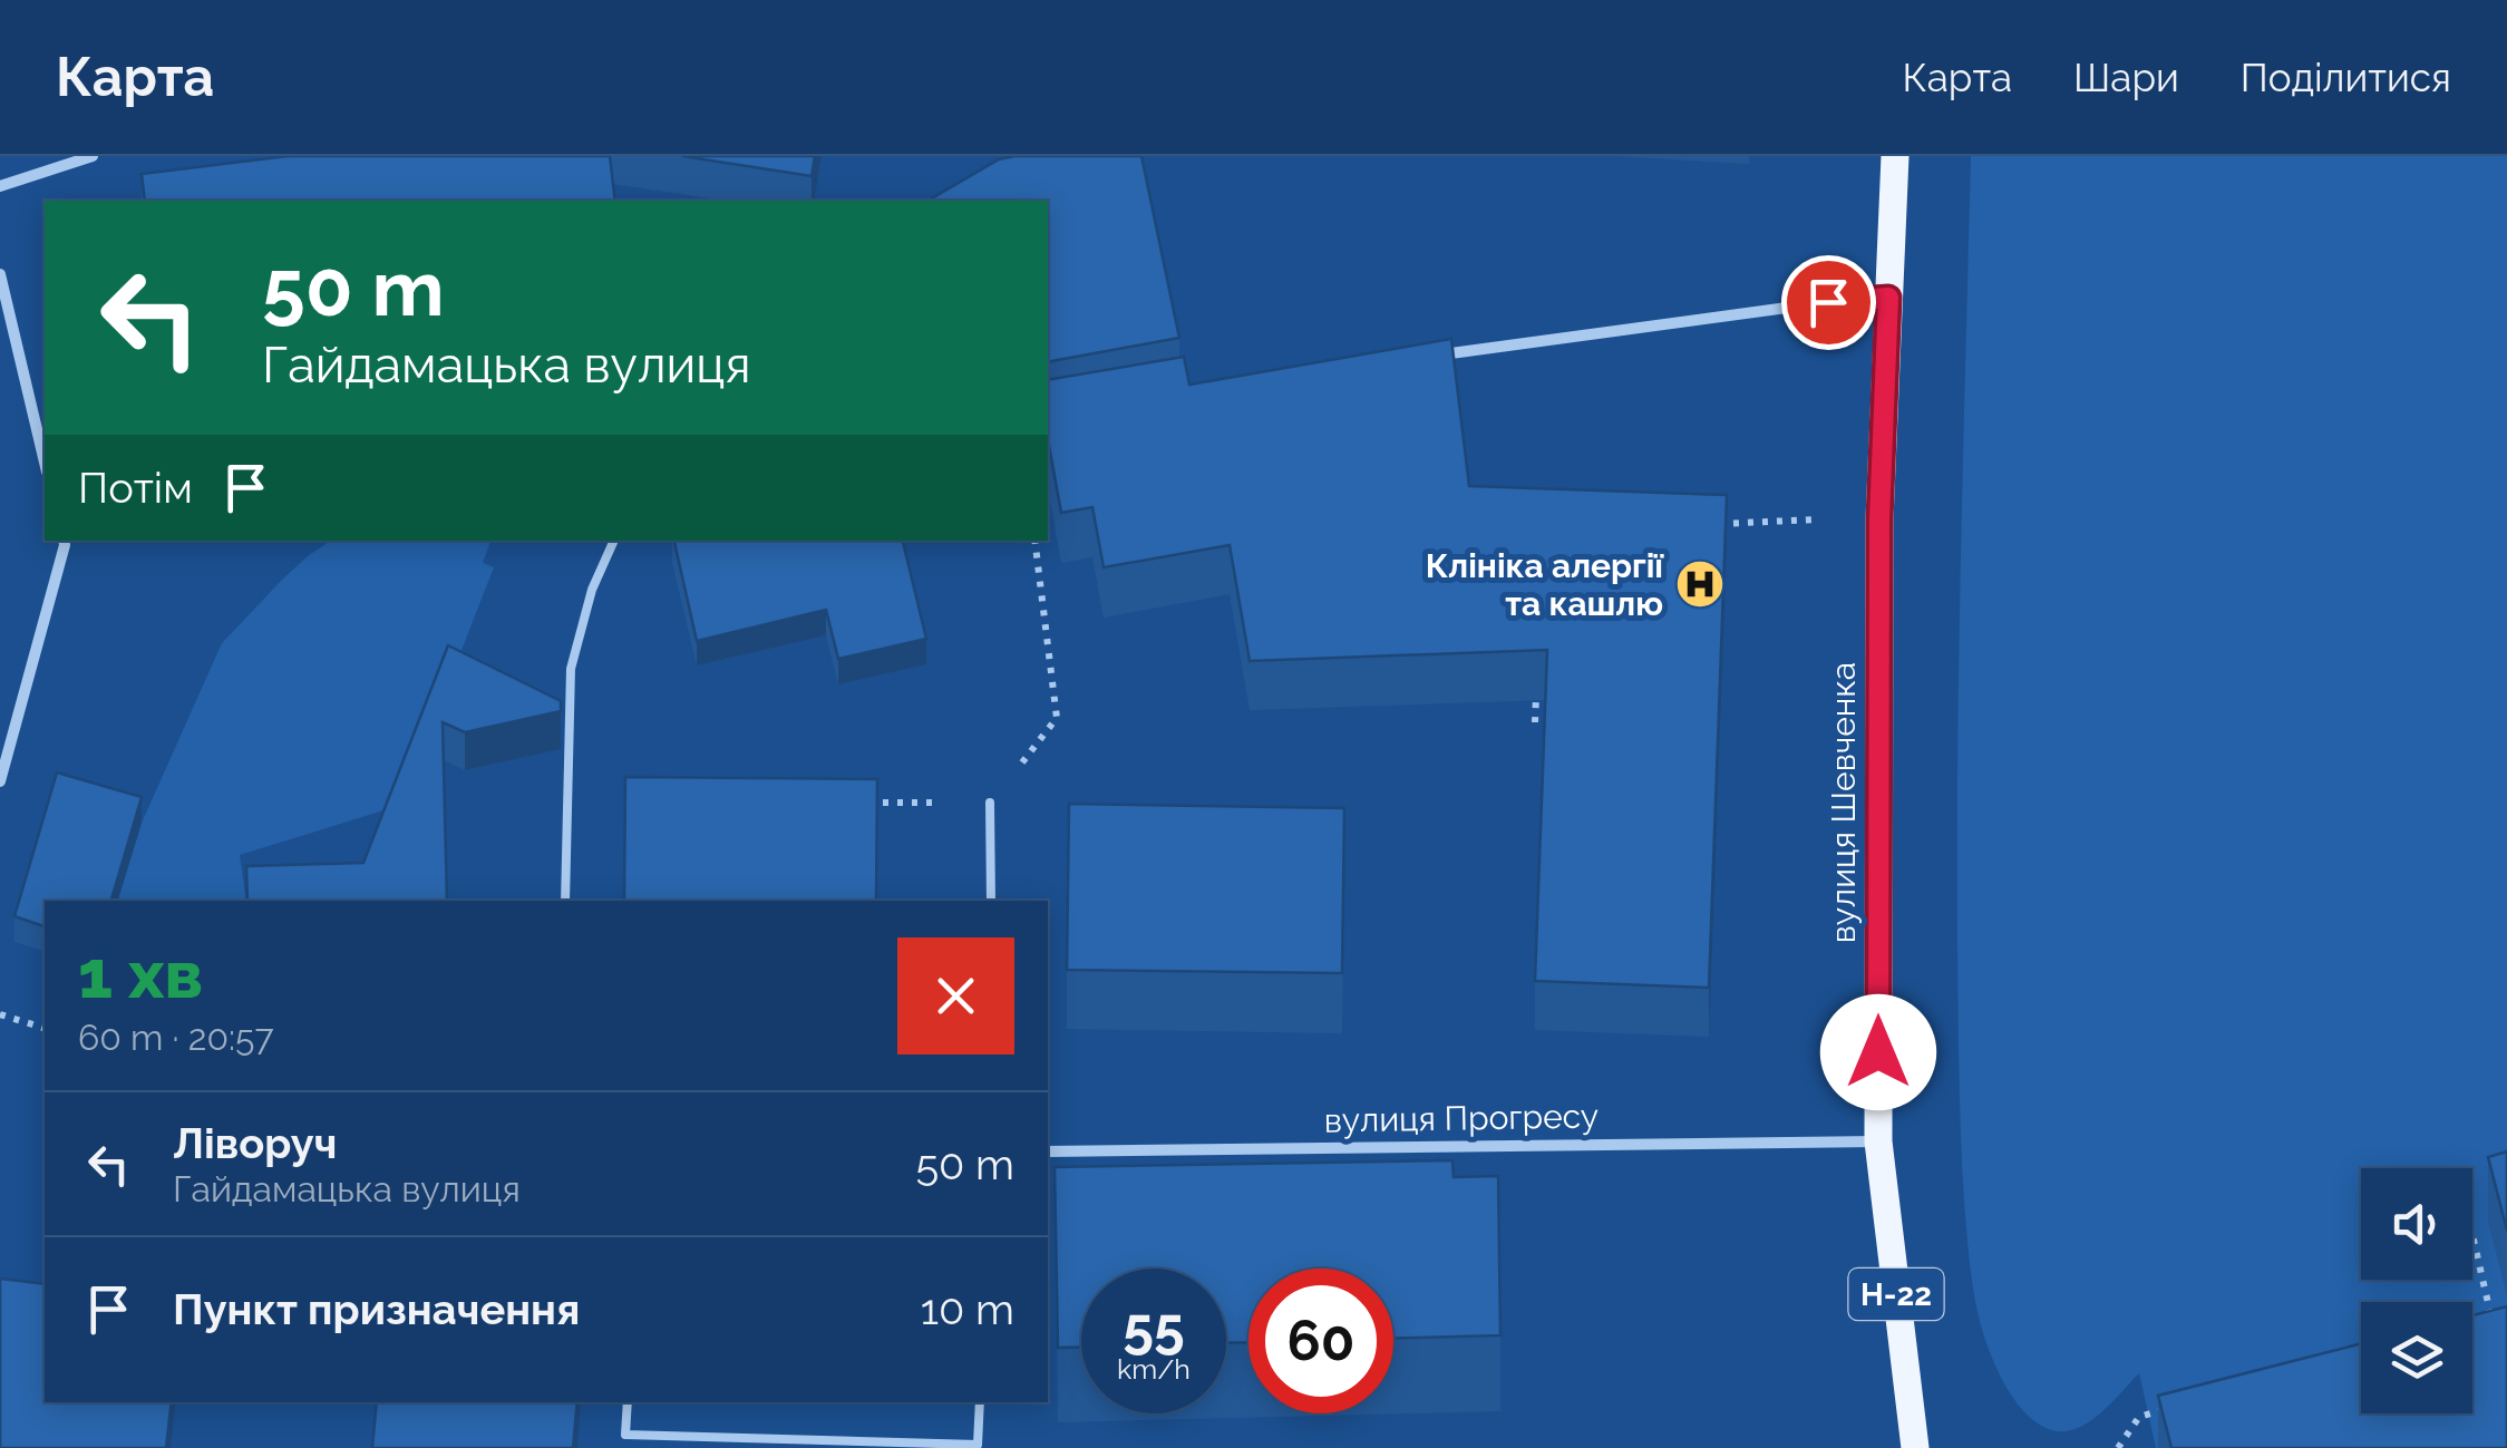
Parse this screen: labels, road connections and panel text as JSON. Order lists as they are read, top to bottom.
{
  "streets": {
    "main road": ["вулиця Шевченка", "Н-22"],
    "street": ["вулиця Прогресу"]
  },
  "crossings": [
    ["вулиця Шевченка", "вулиця Прогресу"]
  ],
  "places": {
    "hospital": ["Клініка алергії та кашлю"]
  },
  "page": {
    "header": "Карта",
    "nav": ["Карта", "Шари", "Поділитися"],
    "turn": ["50 m", "Гайдамацька вулиця"],
    "then": "Потім",
    "heading": ["1 хв", "60 m · 20:57"],
    "list": [
      {
        "name": "Ліворуч",
        "note": "Гайдамацька вулиця",
        "value": "50 m"
      },
      {
        "name": "Пункт призначення",
        "value": "10 m"
      }
    ],
    "speed": "55 km/h",
    "limit": "60"
  }
}
